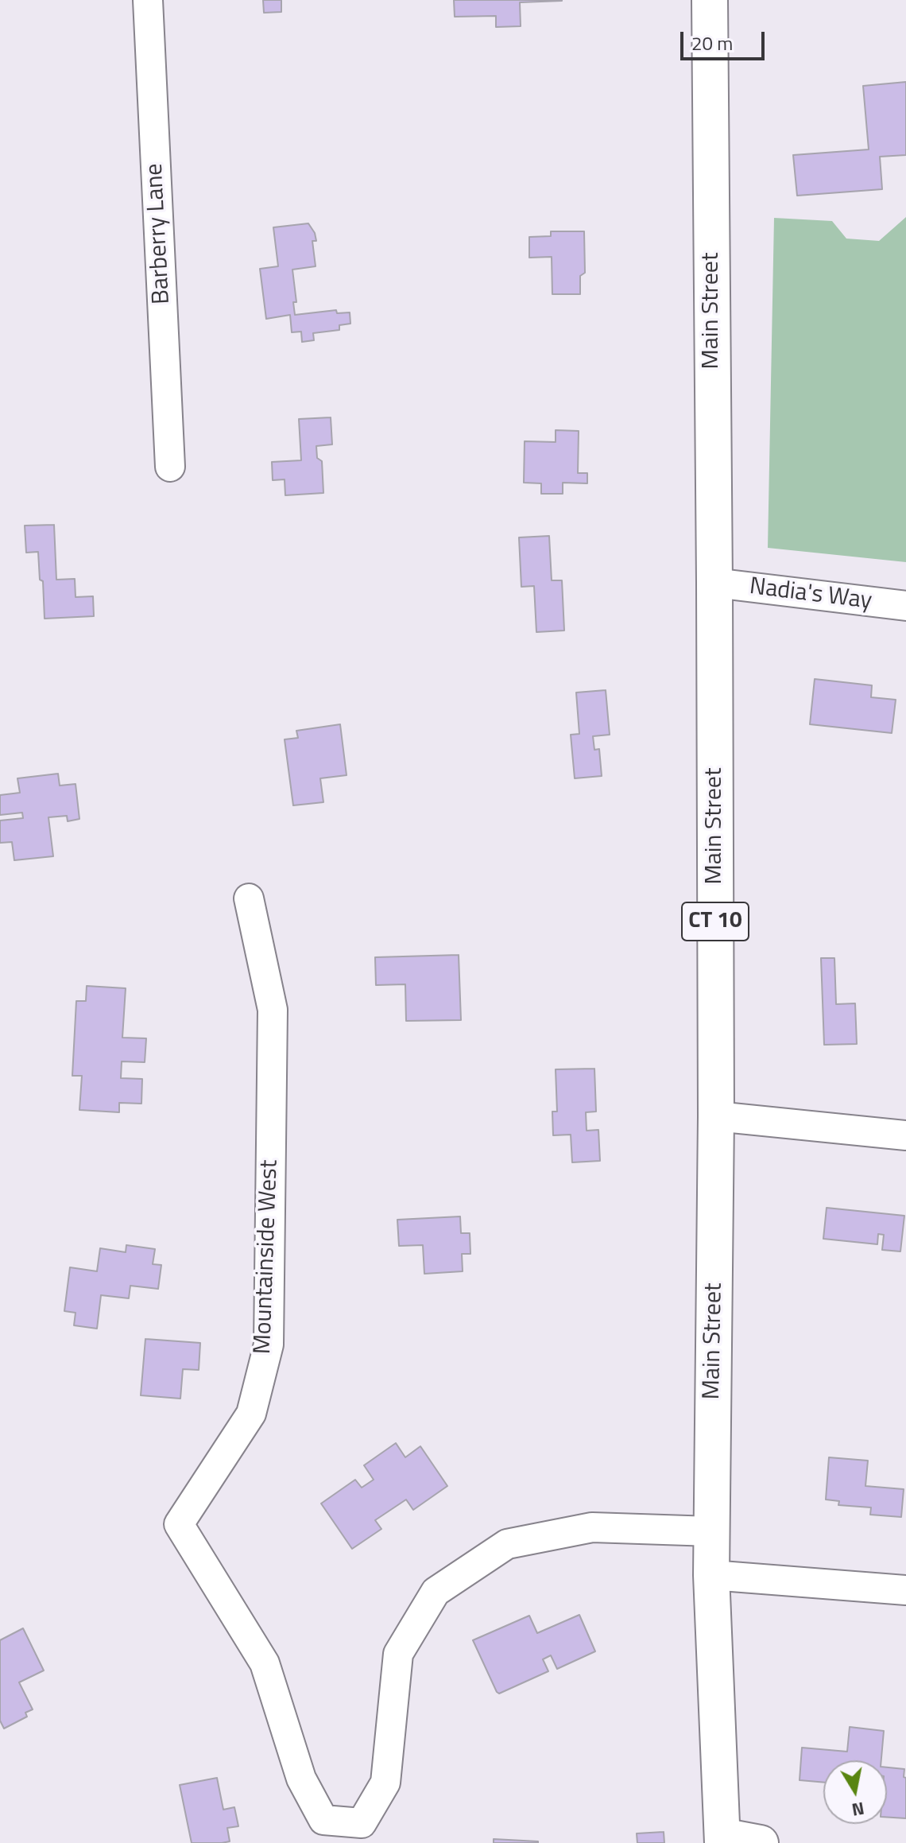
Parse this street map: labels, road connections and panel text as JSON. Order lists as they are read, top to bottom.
{
  "streets": {
    "main road": ["Main Street", "CT 10"],
    "street": ["Barberry Lane", "Nadia's Way", "Mountainside West"]
  },
  "crossings": [
    ["Main Street", "Nadia's Way"],
    ["Main Street", "Mountainside West"]
  ],
  "scale_bar": "20 m",
  "north": "bottom"
}
